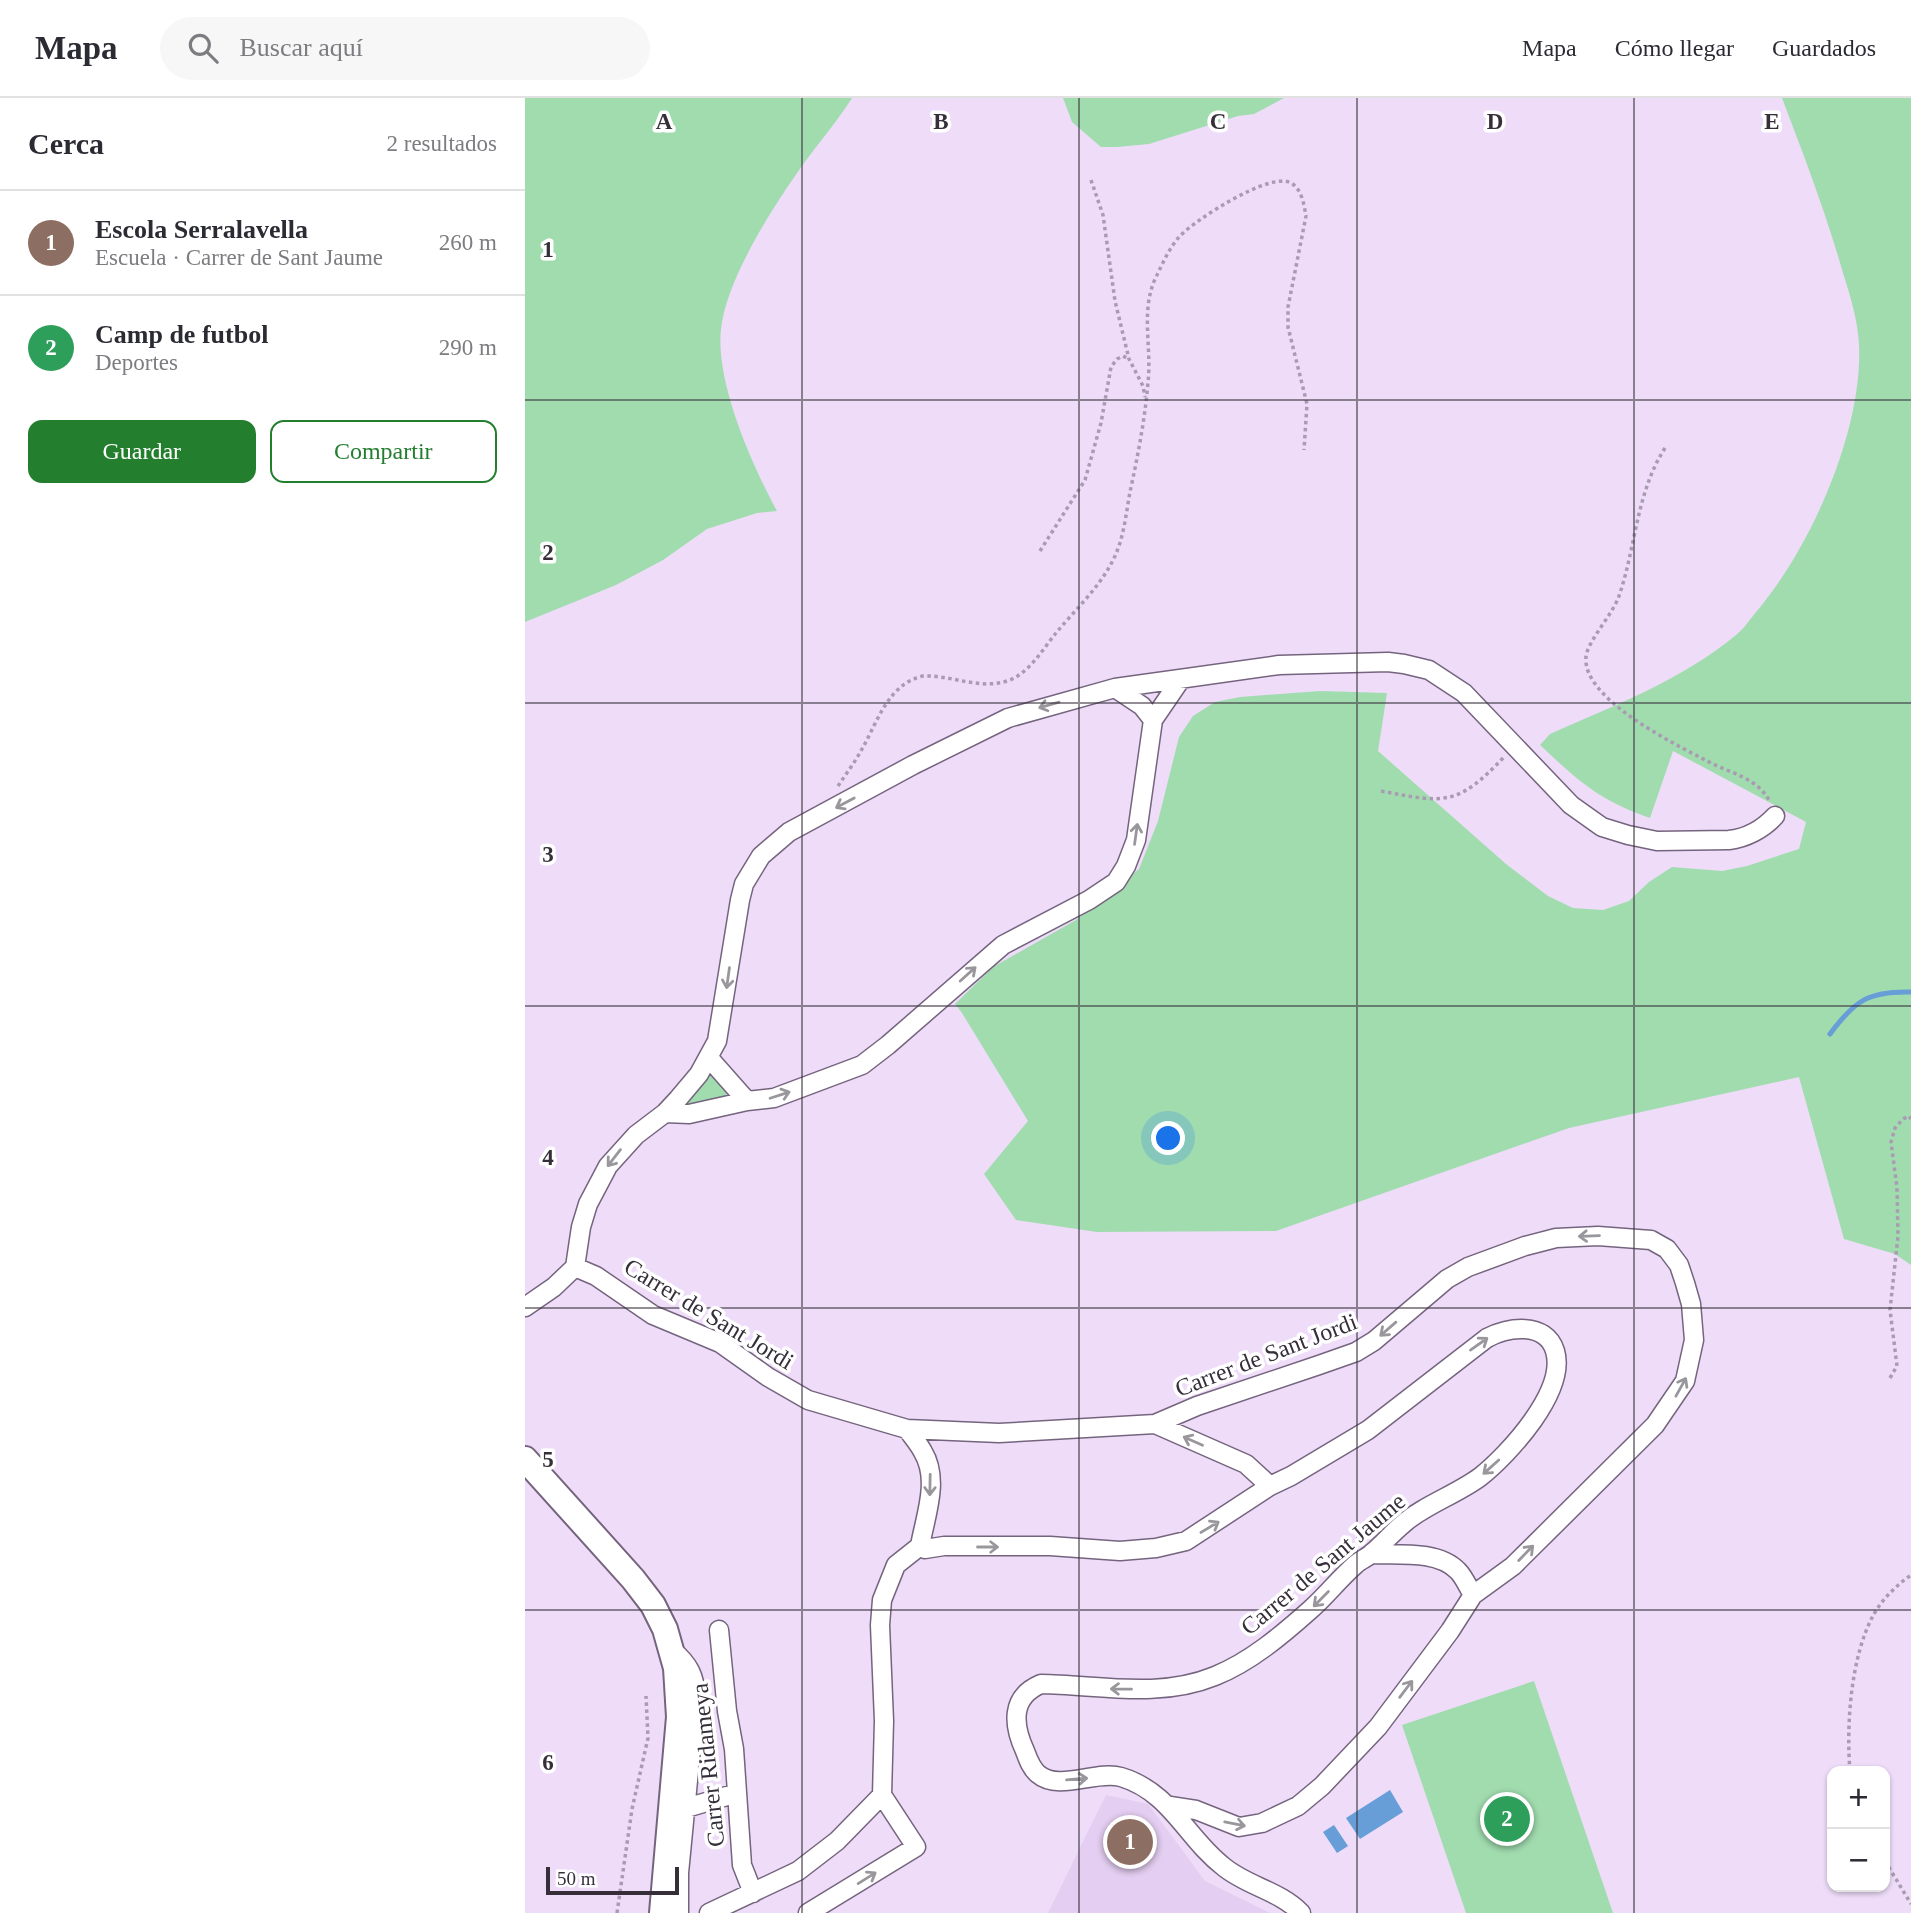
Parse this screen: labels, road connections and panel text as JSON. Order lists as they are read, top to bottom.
{
  "streets": {
    "street": ["Carrer de Sant Jordi", "Carrer de Sant Jaume", "Carrer Ridameya"]
  },
  "scale_bar": "50 m",
  "page": {
    "header": "Mapa",
    "search": "Buscar aquí",
    "nav": ["Mapa", "Cómo llegar", "Guardados"],
    "heading": ["Cerca", "2 resultados"],
    "list": [
      {
        "mark": "1",
        "name": "Escola Serralavella",
        "note": "Escuela · Carrer de Sant Jaume",
        "value": "260 m"
      },
      {
        "mark": "2",
        "name": "Camp de futbol",
        "note": "Deportes",
        "value": "290 m"
      }
    ],
    "buttons": ["Guardar", "Compartir"],
    "map_buttons": ["+", "−"],
    "pins": ["2", "1"],
    "scale": "50 m"
  },
  "grid": {
    "columns": [
      "A",
      "B",
      "C",
      "D",
      "E"
    ],
    "rows": [
      "1",
      "2",
      "3",
      "4",
      "5",
      "6"
    ]
  }
}
